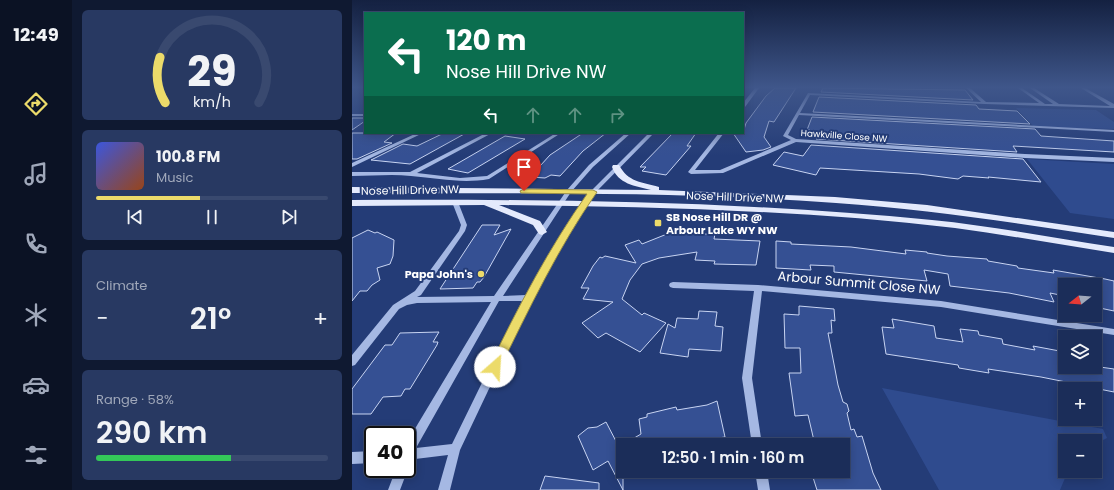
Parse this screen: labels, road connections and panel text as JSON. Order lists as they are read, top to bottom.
{
  "streets": {
    "main road": ["Nose Hill Drive NW"],
    "street": ["Hawkville Close NW", "Arbour Summit Close NW"]
  },
  "places": {
    "transit": ["SB Nose Hill DR @ Arbour Lake WY NW"],
    "other": ["Papa John's"]
  },
  "north": "left",
  "page": {
    "tabs": "12:49",
    "turn": ["120 m", "Nose Hill Drive NW"],
    "song": ["100.8 FM", "Music"],
    "tile": [
      "Climate",
      ["Range · 58%", "290 km"]
    ],
    "map_buttons": ["+", "−"],
    "heat": ["−", "21°", "+"],
    "limit": "40",
    "trip": "12:50 · 1 min · 160 m",
    "gauge": ["29", "km/h"]
  }
}
